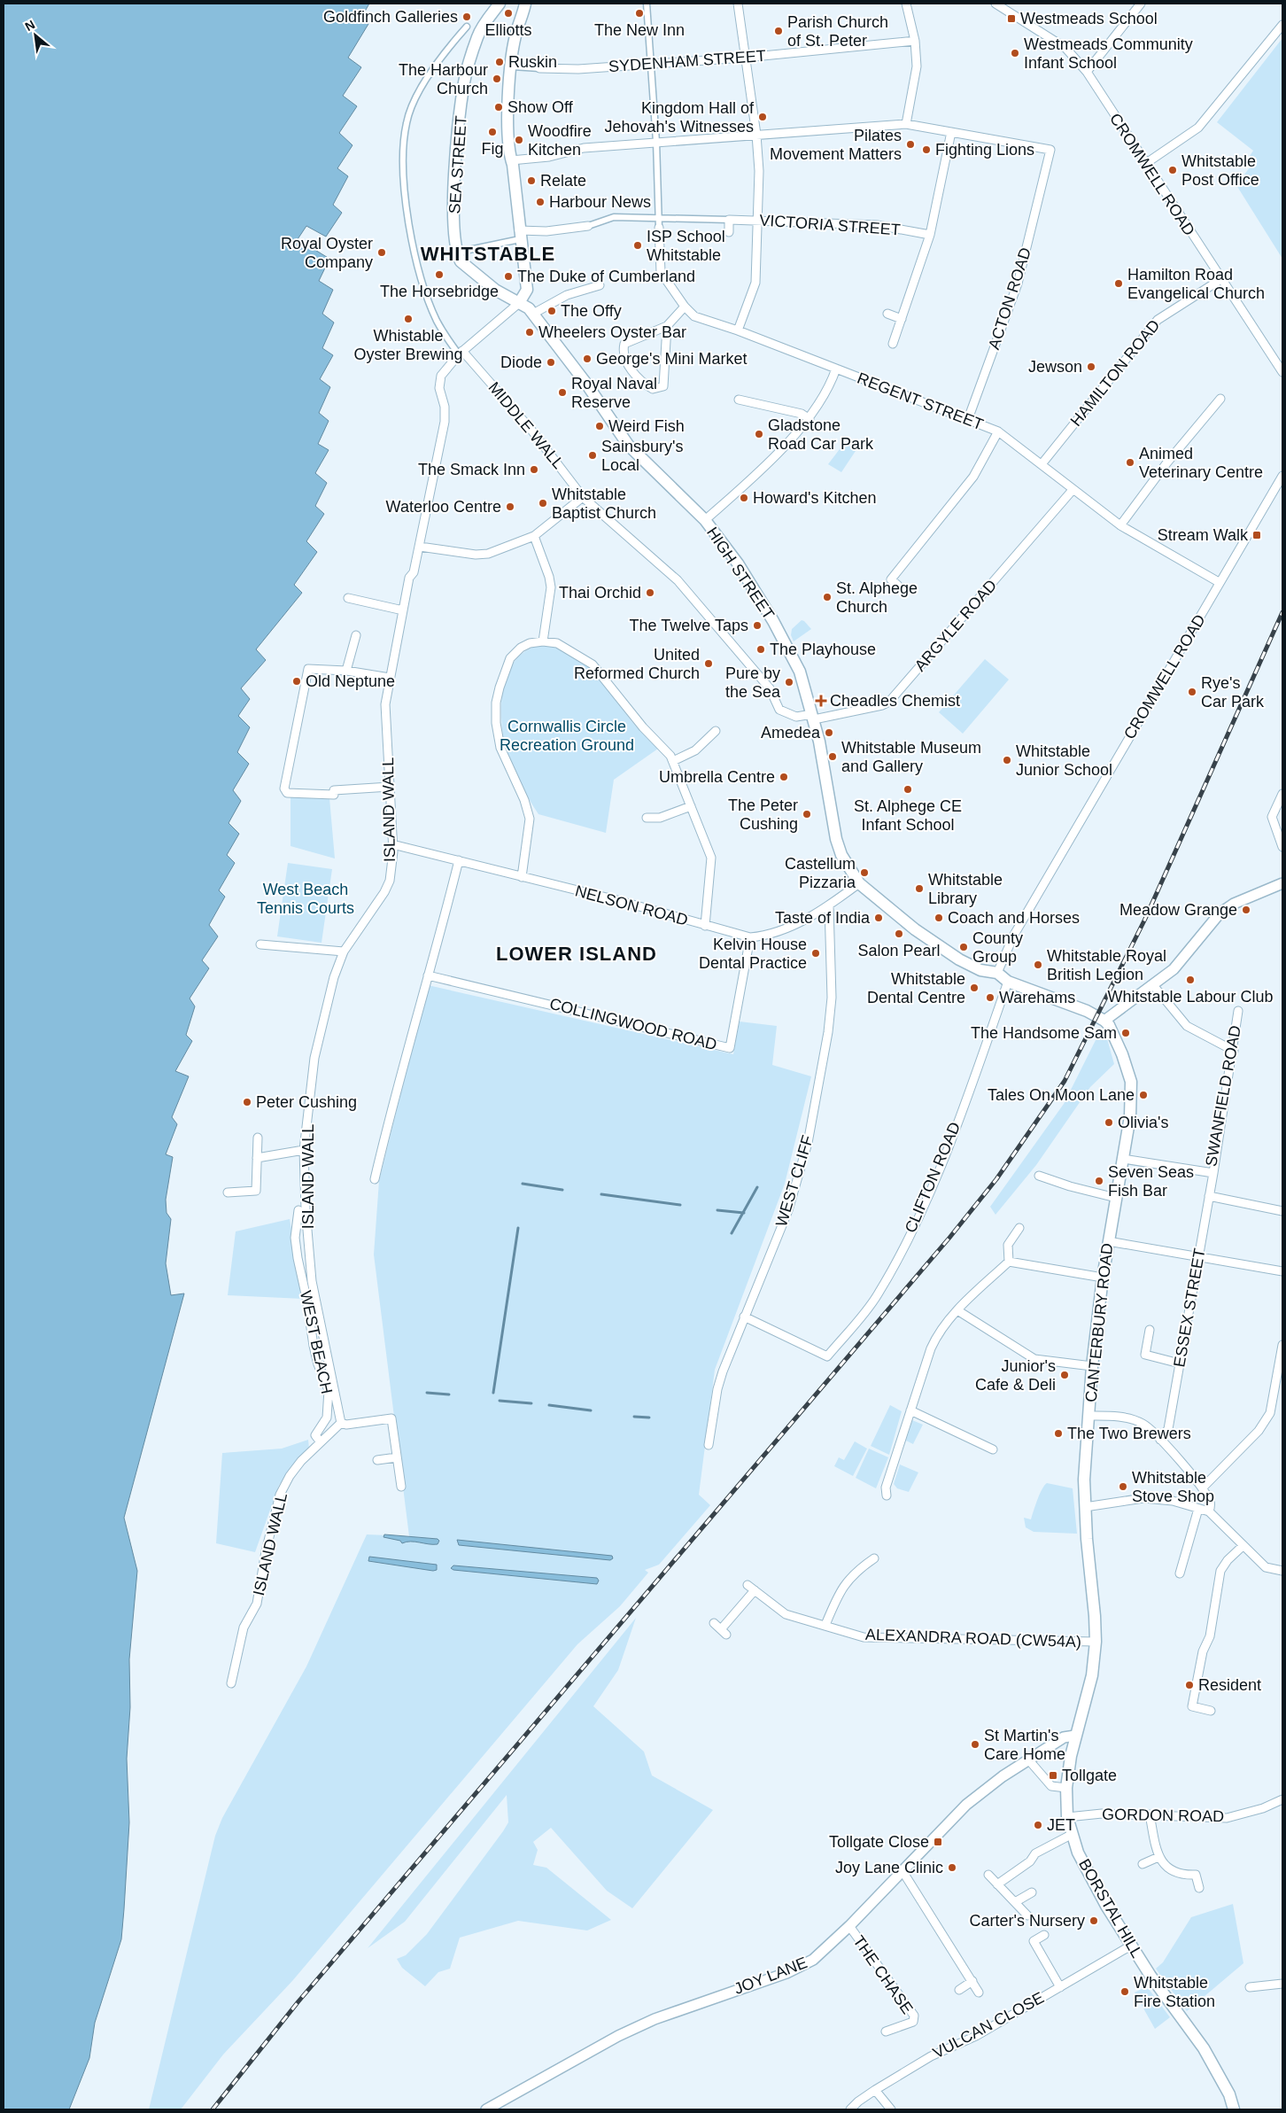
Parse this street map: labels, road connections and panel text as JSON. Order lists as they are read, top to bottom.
{
  "streets": {
    "main road": [
      "SEA STREET",
      "HIGH STREET",
      "CANTERBURY ROAD",
      "BORSTAL HILL"
    ],
    "street": [
      "SYDENHAM STREET",
      "CROMWELL ROAD",
      "VICTORIA STREET",
      "ACTON ROAD",
      "HAMILTON ROAD",
      "REGENT STREET",
      "MIDDLE WALL",
      "ARGYLE ROAD",
      "ISLAND WALL",
      "NELSON ROAD",
      "COLLINGWOOD ROAD",
      "SWANFIELD ROAD",
      "CLIFTON ROAD",
      "WEST CLIFF",
      "ESSEX STREET",
      "WEST BEACH",
      "ALEXANDRA ROAD (CW54A)",
      "GORDON ROAD",
      "THE CHASE",
      "JOY LANE",
      "VULCAN CLOSE"
    ]
  },
  "crossings": [
    ["SYDENHAM STREET", "REGENT STREET"],
    ["SEA STREET", "HIGH STREET"],
    ["CROMWELL ROAD", "HAMILTON ROAD"],
    ["CROMWELL ROAD", "REGENT STREET"],
    ["VICTORIA STREET", "REGENT STREET"],
    ["ACTON ROAD", "REGENT STREET"],
    ["HAMILTON ROAD", "REGENT STREET"],
    ["REGENT STREET", "ARGYLE ROAD"],
    ["MIDDLE WALL", "HIGH STREET"],
    ["MIDDLE WALL", "ARGYLE ROAD"],
    ["MIDDLE WALL", "ISLAND WALL"],
    ["HIGH STREET", "ARGYLE ROAD"],
    ["HIGH STREET", "ISLAND WALL"],
    ["HIGH STREET", "NELSON ROAD"],
    ["ISLAND WALL", "NELSON ROAD"],
    ["ISLAND WALL", "WEST BEACH"],
    ["NELSON ROAD", "COLLINGWOOD ROAD"],
    ["NELSON ROAD", "WEST CLIFF"],
    ["SWANFIELD ROAD", "ESSEX STREET"],
    ["SWANFIELD ROAD", "CANTERBURY ROAD"],
    ["CLIFTON ROAD", "WEST CLIFF"],
    ["CANTERBURY ROAD", "ALEXANDRA ROAD (CW54A)"],
    ["CANTERBURY ROAD", "BORSTAL HILL"],
    ["CANTERBURY ROAD", "JOY LANE"],
    ["GORDON ROAD", "BORSTAL HILL"],
    ["BORSTAL HILL", "VULCAN CLOSE"],
    ["THE CHASE", "JOY LANE"]
  ],
  "districts": ["WHITSTABLE", "LOWER ISLAND"],
  "parks": ["Cornwallis Circle Recreation Ground", "West Beach Tennis Courts"],
  "places": {
    "other": [
      "Elliotts",
      "The New Inn",
      "Goldfinch Galleries",
      "Parish Church of St. Peter",
      "Westmeads Community Infant School",
      "Ruskin",
      "The Harbour Church",
      "Show Off",
      "Kingdom Hall of Jehovah's Witnesses",
      "Fig",
      "Woodfire Kitchen",
      "Pilates Movement Matters",
      "Fighting Lions",
      "Whitstable Post Office",
      "Relate",
      "Harbour News",
      "ISP School Whitstable",
      "Royal Oyster Company",
      "The Horsebridge",
      "The Duke of Cumberland",
      "Hamilton Road Evangelical Church",
      "The Offy",
      "Whistable Oyster Brewing",
      "Wheelers Oyster Bar",
      "George's Mini Market",
      "Diode",
      "Jewson",
      "Royal Naval Reserve",
      "Weird Fish",
      "Gladstone Road Car Park",
      "Sainsbury's Local",
      "Animed Veterinary Centre",
      "The Smack Inn",
      "Howard's Kitchen",
      "Whitstable Baptist Church",
      "Waterloo Centre",
      "Thai Orchid",
      "St. Alphege Church",
      "The Twelve Taps",
      "The Playhouse",
      "United Reformed Church",
      "Old Neptune",
      "Pure by the Sea",
      "Rye's Car Park",
      "Amedea",
      "Whitstable Museum and Gallery",
      "Whitstable Junior School",
      "Umbrella Centre",
      "St. Alphege CE Infant School",
      "The Peter Cushing",
      "Castellum Pizzaria",
      "Whitstable Library",
      "Meadow Grange",
      "Taste of India",
      "Coach and Horses",
      "Salon Pearl",
      "County Group",
      "Kelvin House Dental Practice",
      "Whitstable Royal British Legion",
      "Whitstable Labour Club",
      "Whitstable Dental Centre",
      "Warehams",
      "The Handsome Sam",
      "Tales On Moon Lane",
      "Peter Cushing",
      "Olivia's",
      "Seven Seas Fish Bar",
      "Junior's Cafe & Deli",
      "The Two Brewers",
      "Whitstable Stove Shop",
      "Resident",
      "St Martin's Care Home",
      "JET",
      "Joy Lane Clinic",
      "Carter's Nursery",
      "Whitstable Fire Station"
    ],
    "transit": [
      "Westmeads School",
      "Stream Walk",
      "Tollgate",
      "Tollgate Close"
    ],
    "health": ["Cheadles Chemist"]
  },
  "north": "top left"
}
